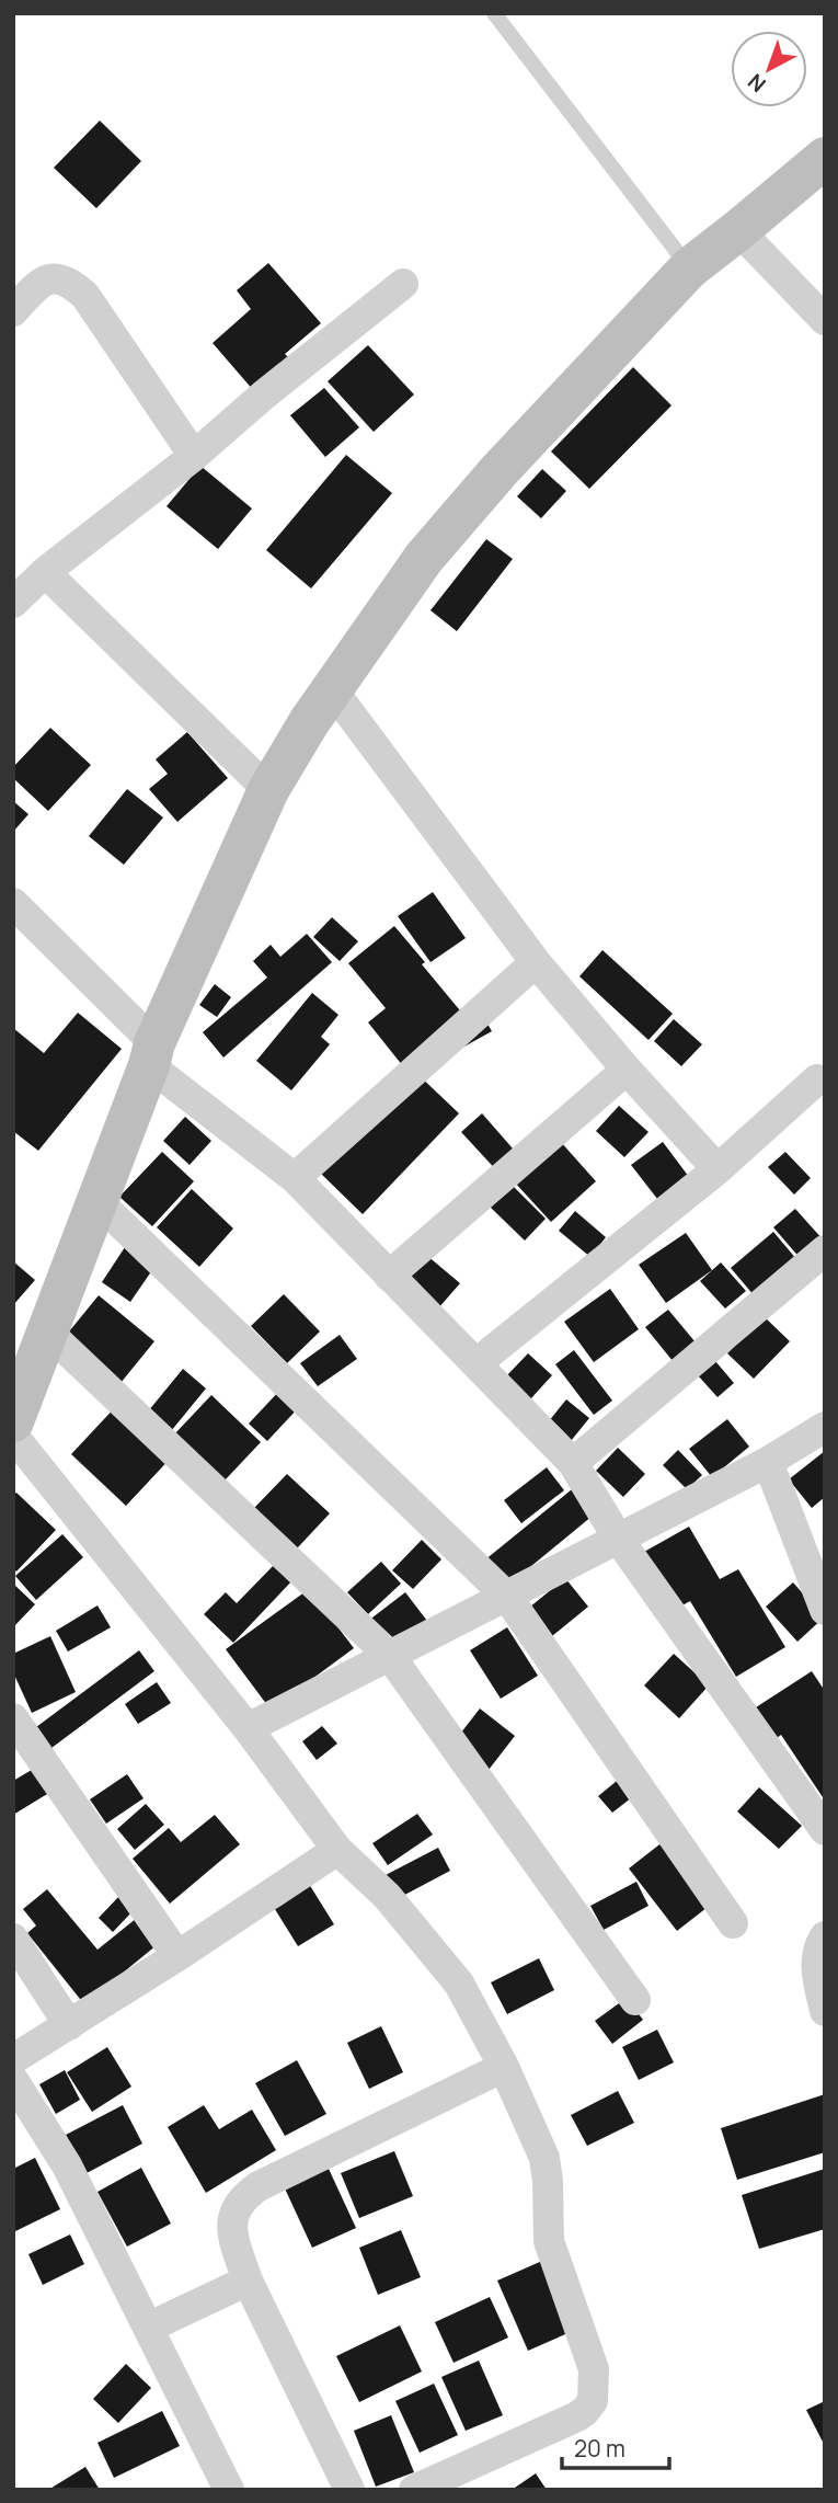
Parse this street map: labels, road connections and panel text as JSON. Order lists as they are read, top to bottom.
{
  "scale_bar": "20 m",
  "north": "bottom left"
}
